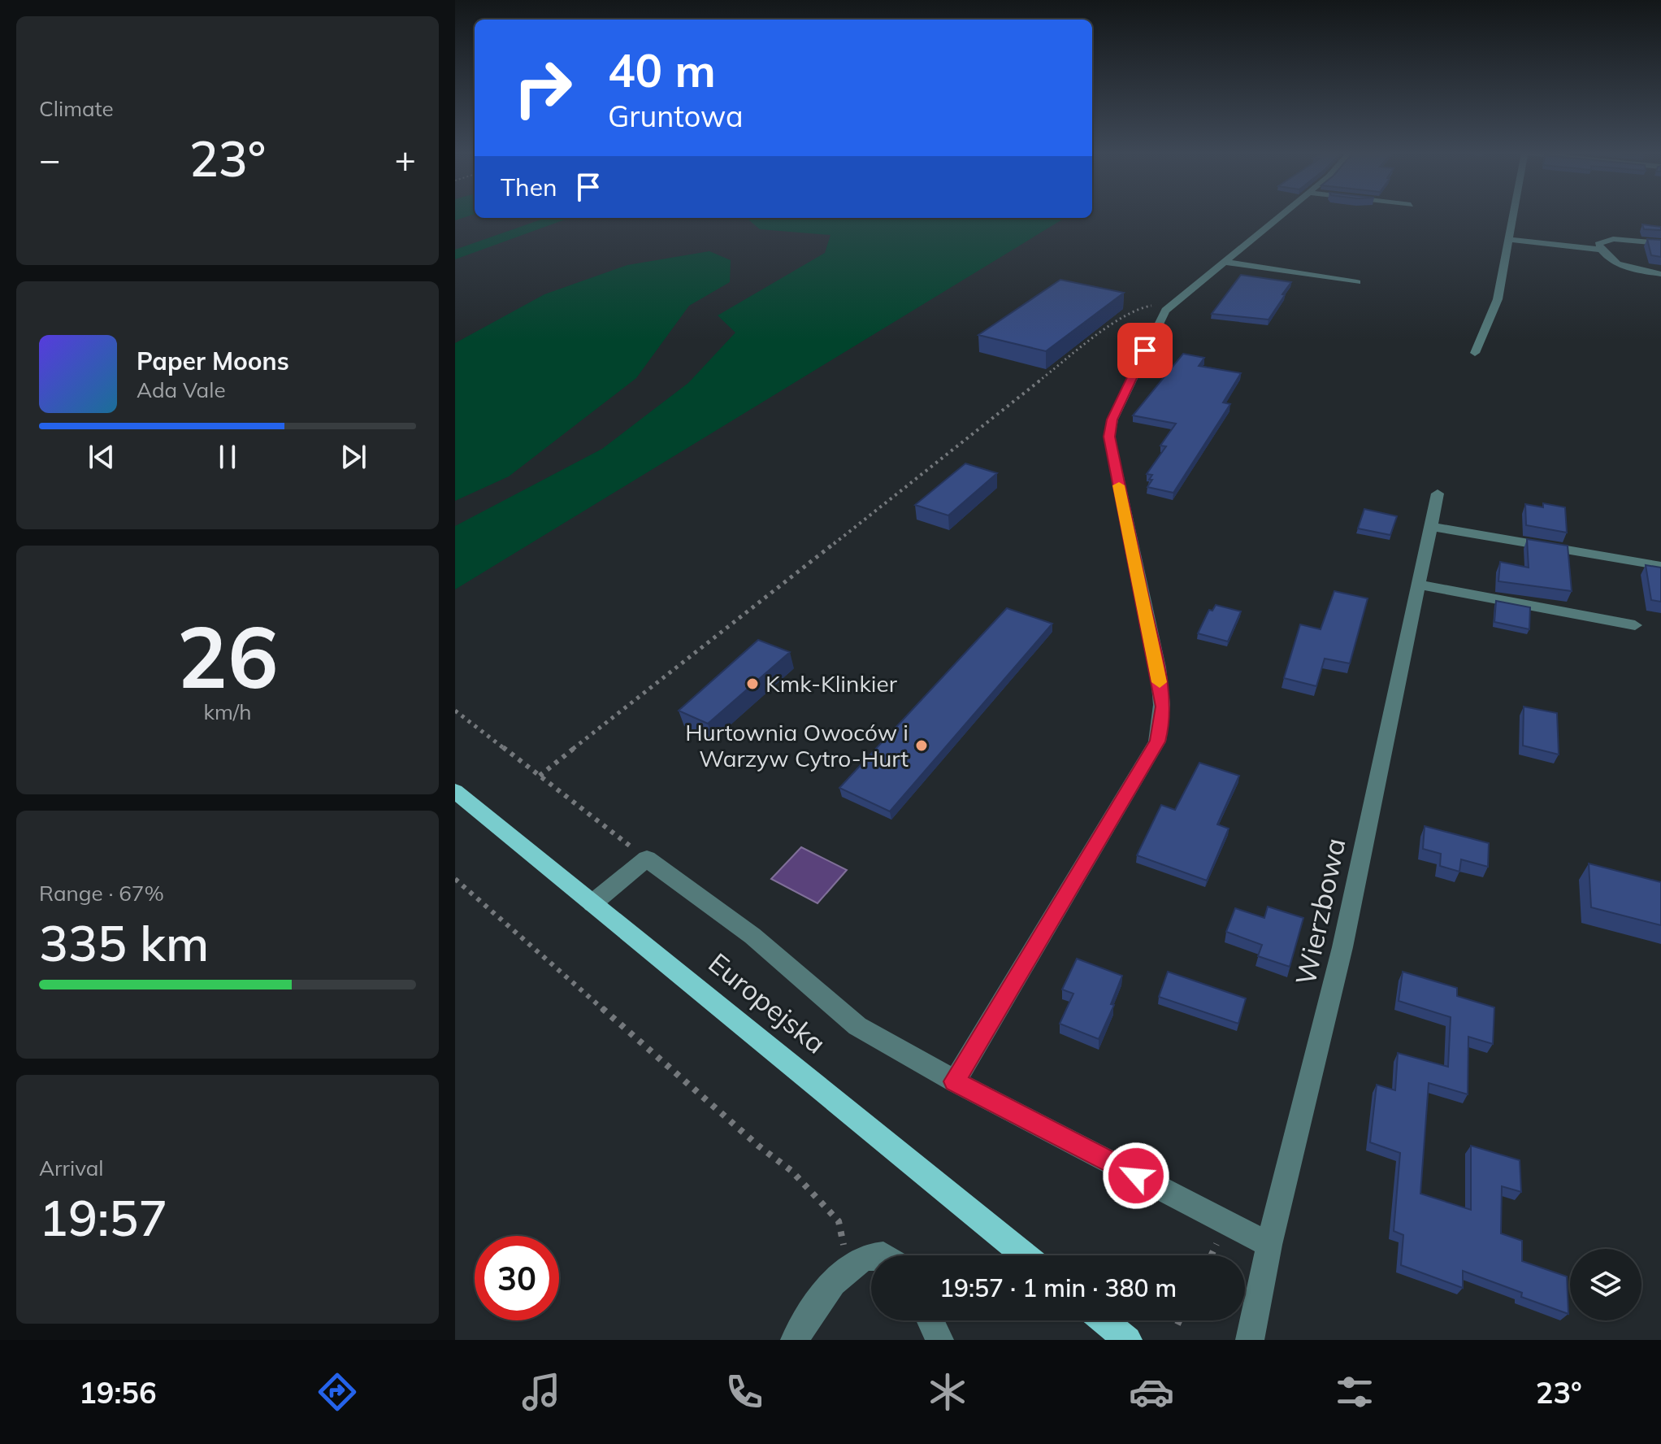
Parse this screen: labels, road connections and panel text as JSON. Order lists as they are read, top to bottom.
{
  "streets": {
    "main road": ["Europejska"],
    "street": ["Wierzbowa"]
  },
  "places": ["Kmk-Klinkier", "Hurtownia Owoców i Warzyw Cytro-Hurt"],
  "page": {
    "tile": [
      "Climate",
      ["26", "km/h"],
      ["Range · 67%", "335 km"],
      ["Arrival", "19:57"]
    ],
    "turn": ["40 m", "Gruntowa"],
    "heat": ["−", "23°", "+"],
    "then": "Then",
    "song": ["Paper Moons", "Ada Vale"],
    "limit": "30",
    "trip": "19:57 · 1 min · 380 m",
    "tabs": ["19:56", "23°"]
  }
}
